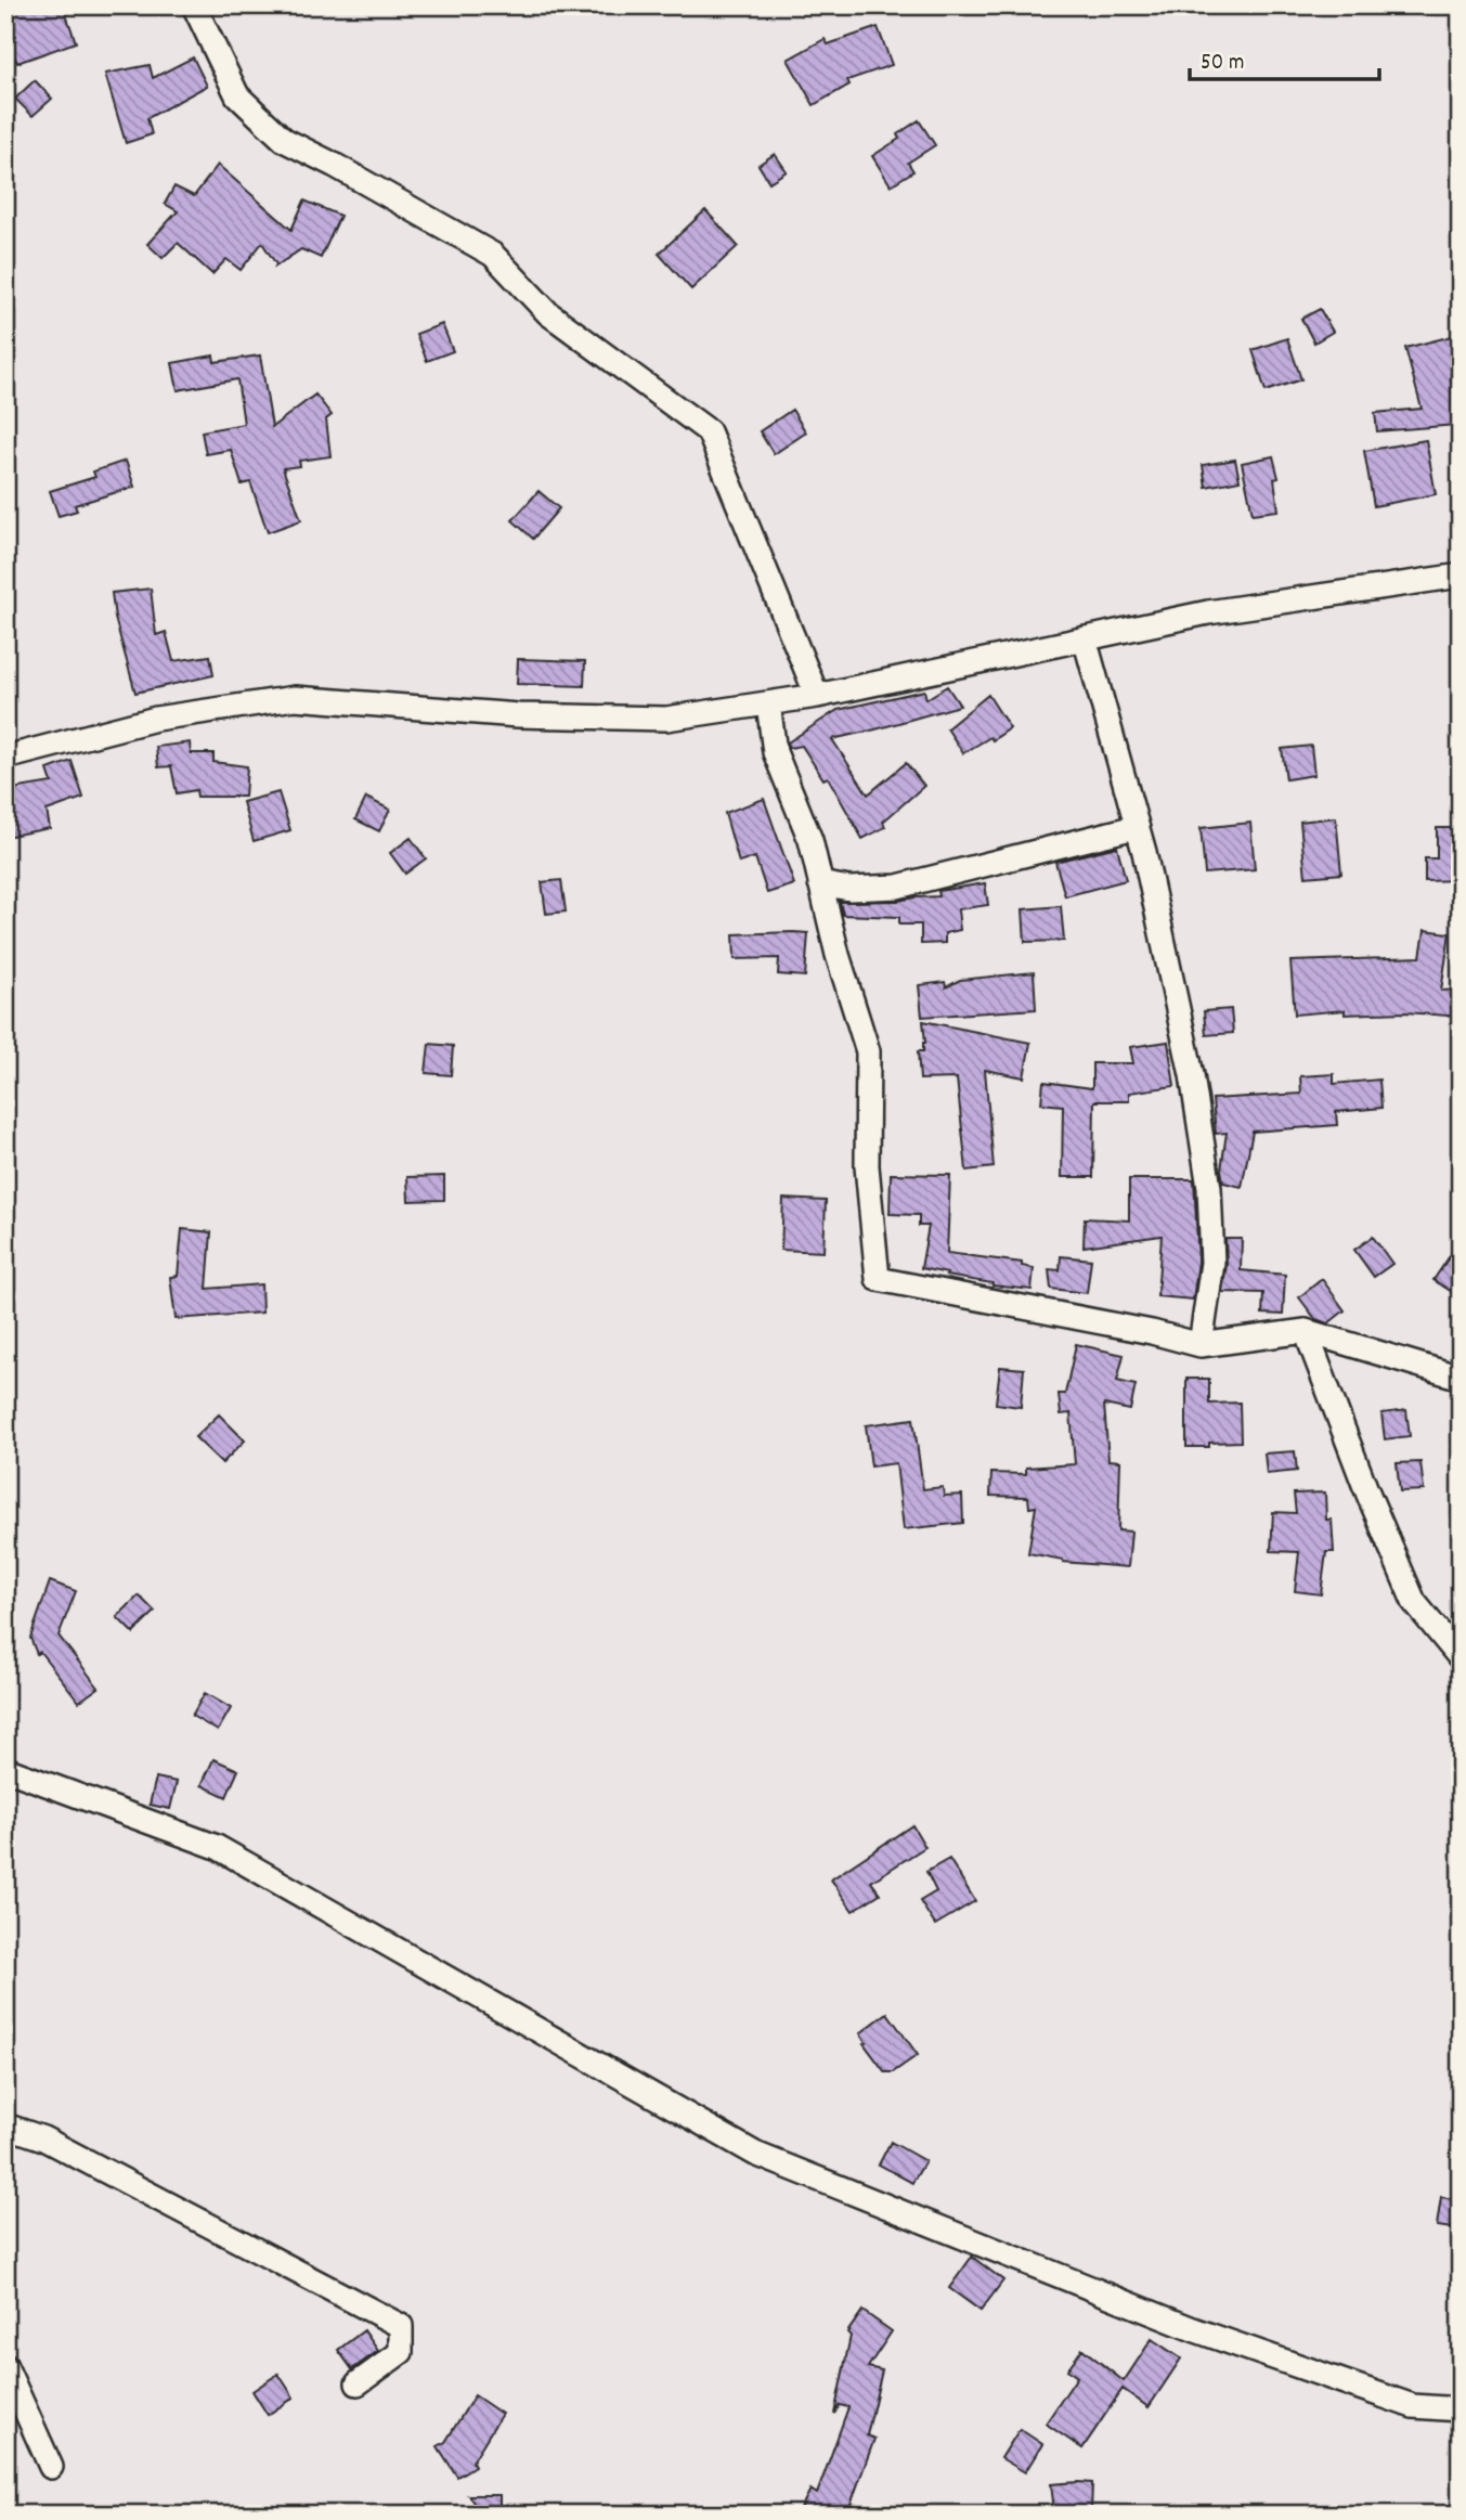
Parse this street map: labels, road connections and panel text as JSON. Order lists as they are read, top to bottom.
{
  "scale_bar": "50 m"
}
